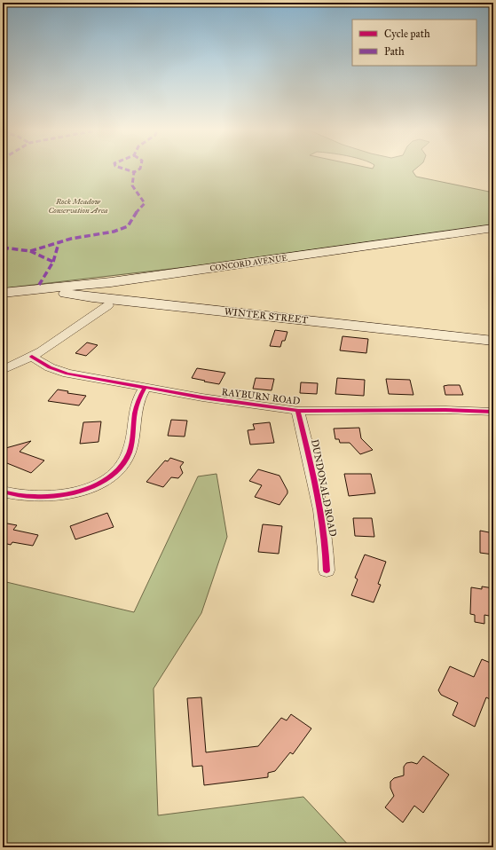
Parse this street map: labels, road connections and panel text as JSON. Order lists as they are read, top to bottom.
{
  "streets": {
    "main road": ["CONCORD AVENUE", "WINTER STREET"],
    "street": ["RAYBURN ROAD", "DUNDONALD ROAD"]
  },
  "crossings": [
    ["CONCORD AVENUE", "WINTER STREET"],
    ["RAYBURN ROAD", "DUNDONALD ROAD"]
  ],
  "parks": ["Rock Meadow Conservation Area"],
  "legend": ["Cycle path", "Path"]
}
